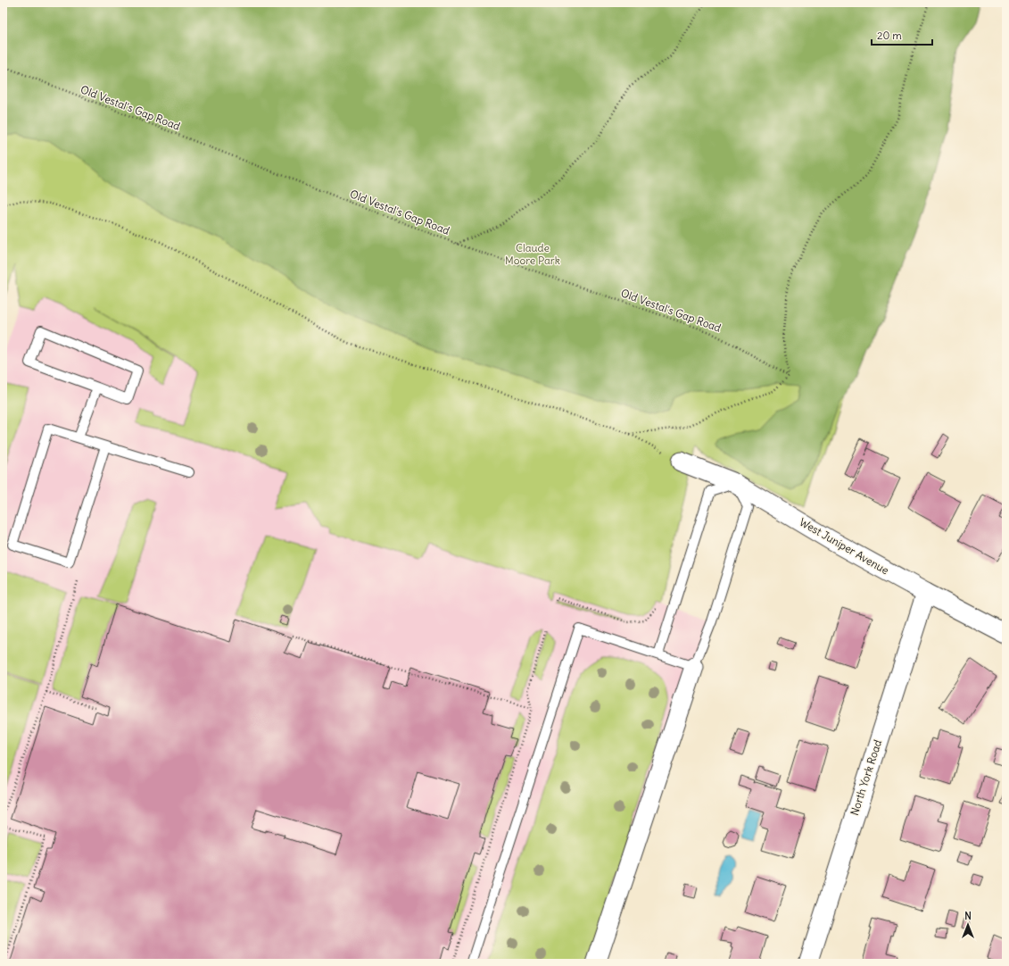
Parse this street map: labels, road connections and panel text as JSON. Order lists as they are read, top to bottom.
{
  "streets": {
    "street": ["West Juniper Avenue", "North York Road"],
    "path": ["Old Vestal's Gap Road"]
  },
  "crossings": [
    ["West Juniper Avenue", "North York Road"]
  ],
  "parks": ["Claude Moore Park"],
  "scale_bar": "20 m",
  "north": "top"
}
